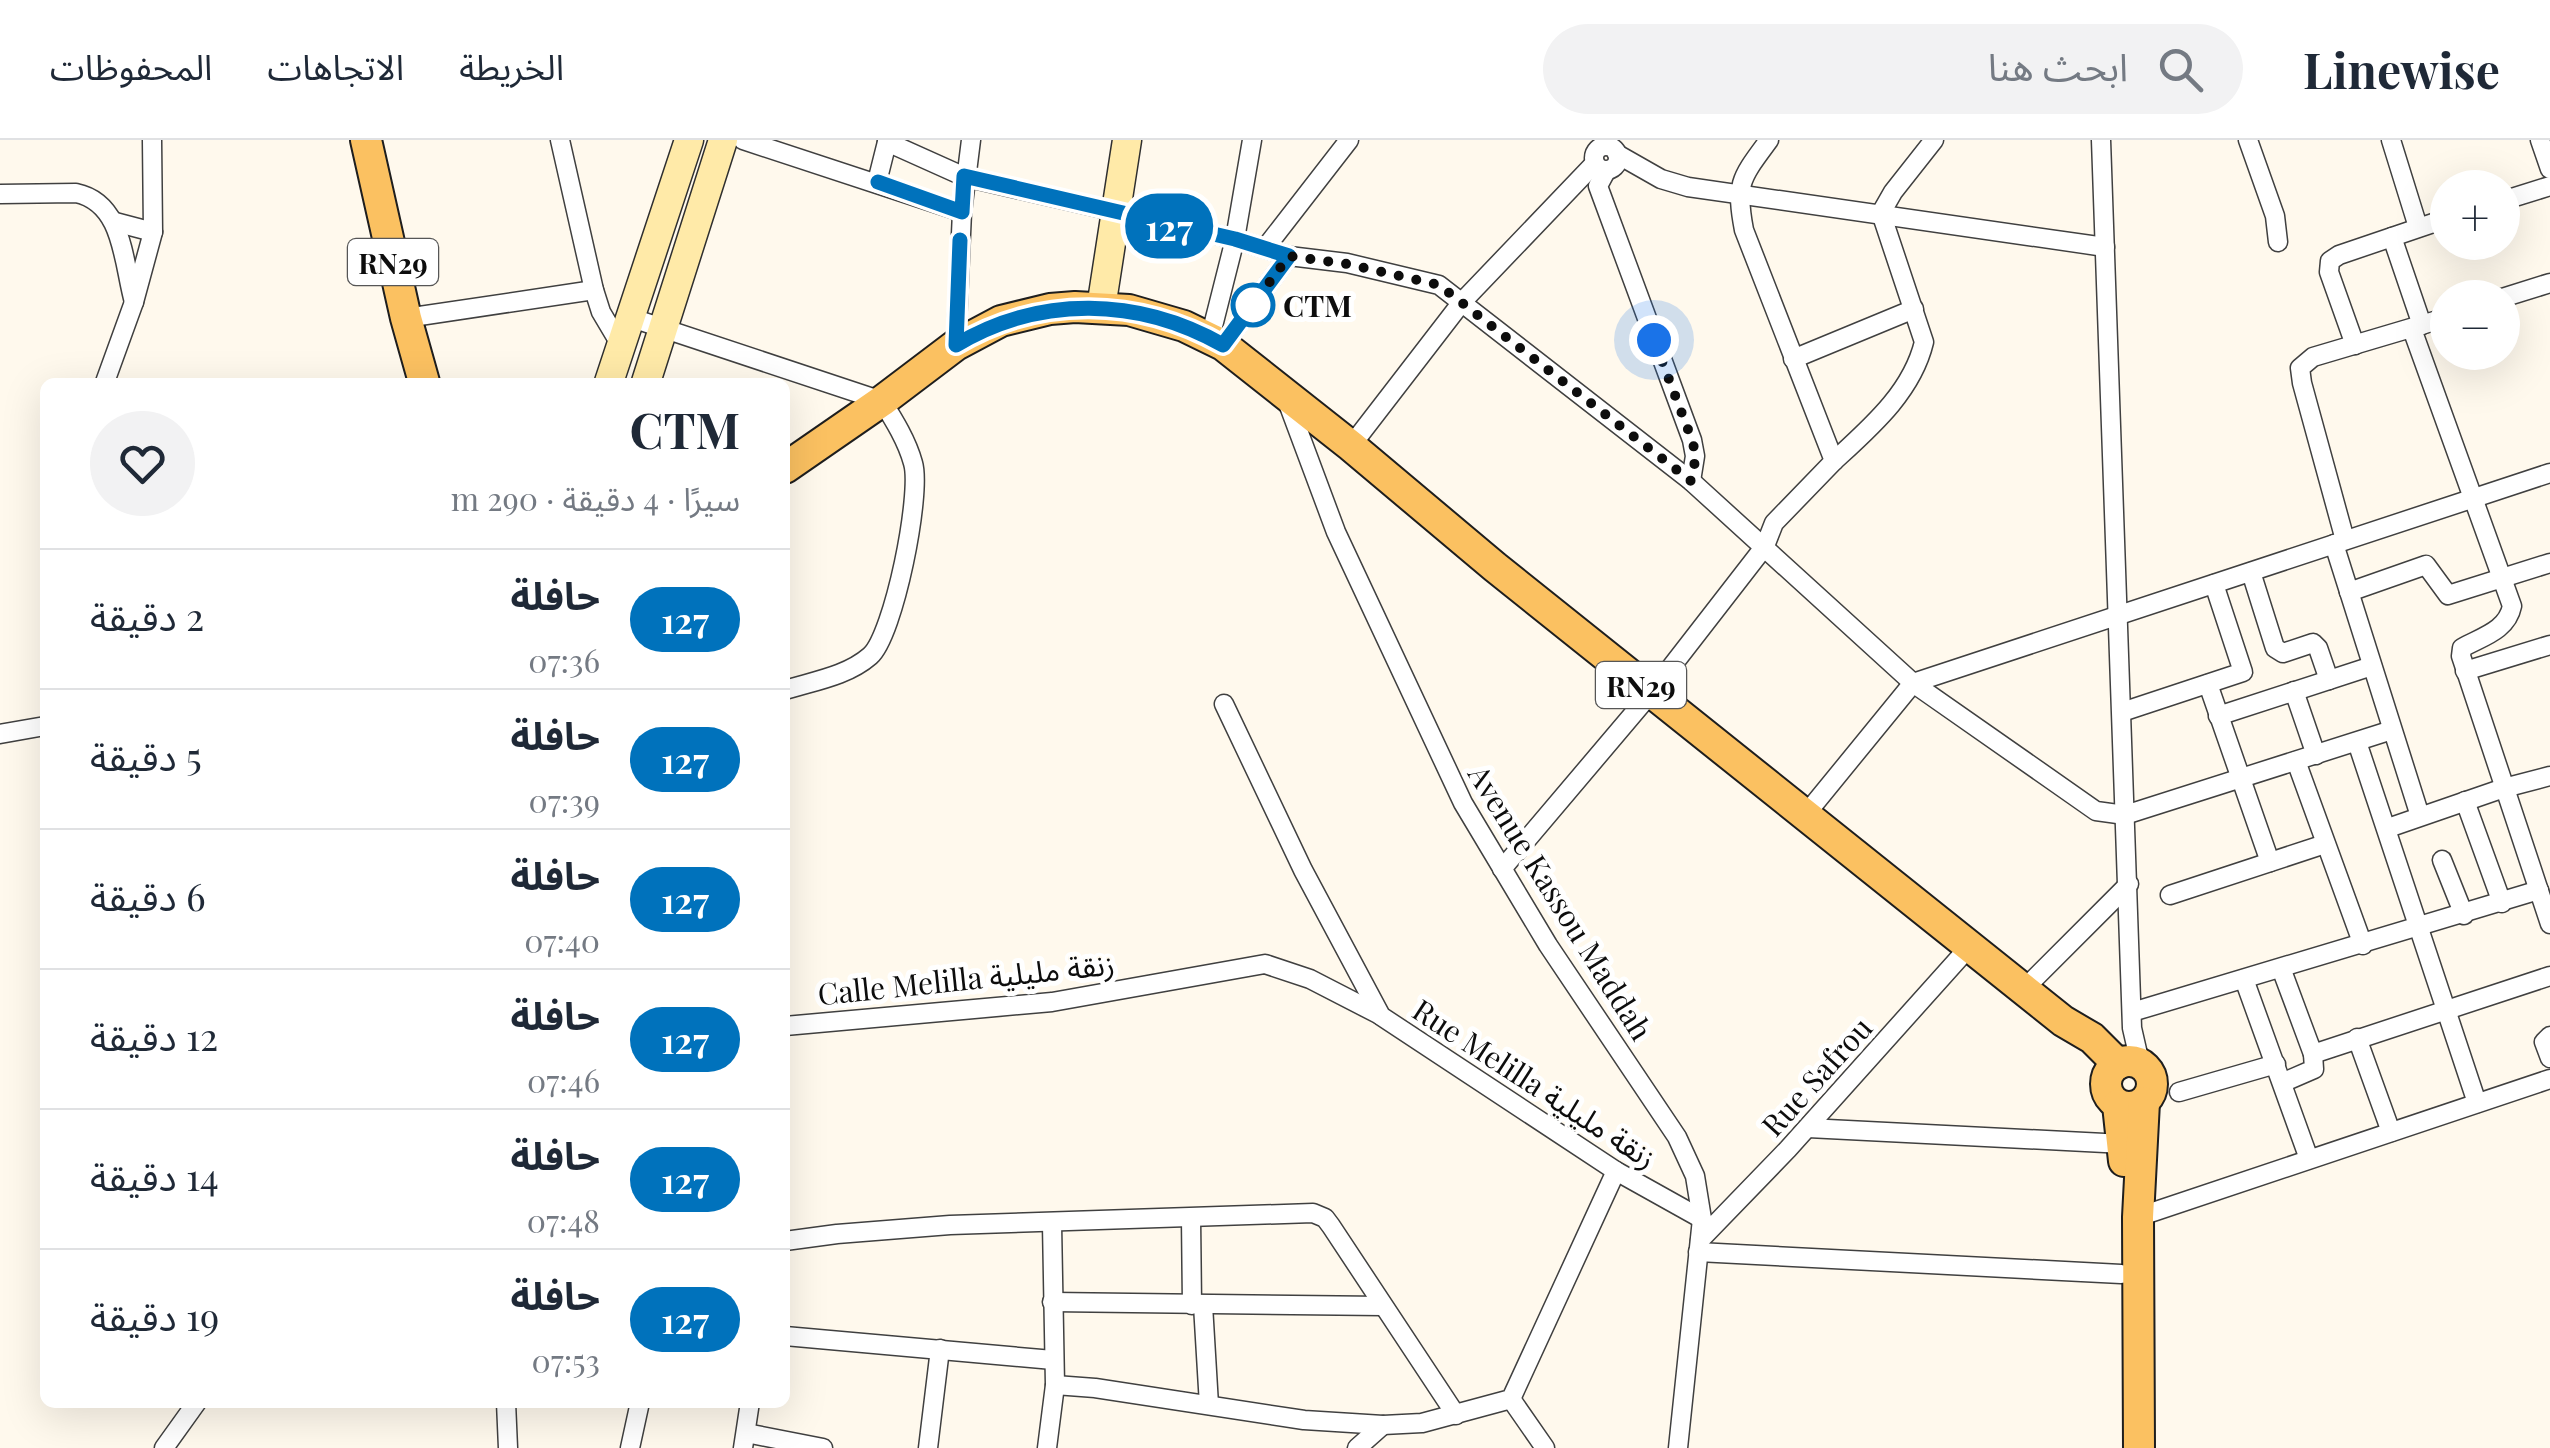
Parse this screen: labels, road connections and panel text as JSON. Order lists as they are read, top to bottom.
{
  "streets": {
    "main road": ["RN29"],
    "street": [
      "Avenue Kassou Maddah",
      "Calle Melilla زنقة مليلية",
      "Rue Safrou",
      "Rue Melilla زنقة مليلية"
    ]
  },
  "crossings": [
    ["RN29", "Avenue Kassou Maddah"],
    ["RN29", "Rue Safrou"],
    ["Avenue Kassou Maddah", "Rue Safrou"],
    ["Avenue Kassou Maddah", "Rue Melilla زنقة مليلية"],
    ["Calle Melilla زنقة مليلية", "Rue Melilla زنقة مليلية"]
  ],
  "places": ["CTM"],
  "lines": ["bus line 127"],
  "page": {
    "header": "Linewise",
    "search": "ابحث هنا",
    "nav": ["الخريطة", "الاتجاهات", "المحفوظات"],
    "on_map": "127",
    "map_buttons": ["+", "−"],
    "heading": ["CTM", "سيرًا · 4 دقيقة · 290 m"],
    "list": [
      {
        "mark": "127",
        "name": "حافلة",
        "note": "07:36",
        "value": "2 دقيقة"
      },
      {
        "mark": "127",
        "name": "حافلة",
        "note": "07:39",
        "value": "5 دقيقة"
      },
      {
        "mark": "127",
        "name": "حافلة",
        "note": "07:40",
        "value": "6 دقيقة"
      },
      {
        "mark": "127",
        "name": "حافلة",
        "note": "07:46",
        "value": "12 دقيقة"
      },
      {
        "mark": "127",
        "name": "حافلة",
        "note": "07:48",
        "value": "14 دقيقة"
      },
      {
        "mark": "127",
        "name": "حافلة",
        "note": "07:53",
        "value": "19 دقيقة"
      }
    ]
  }
}
